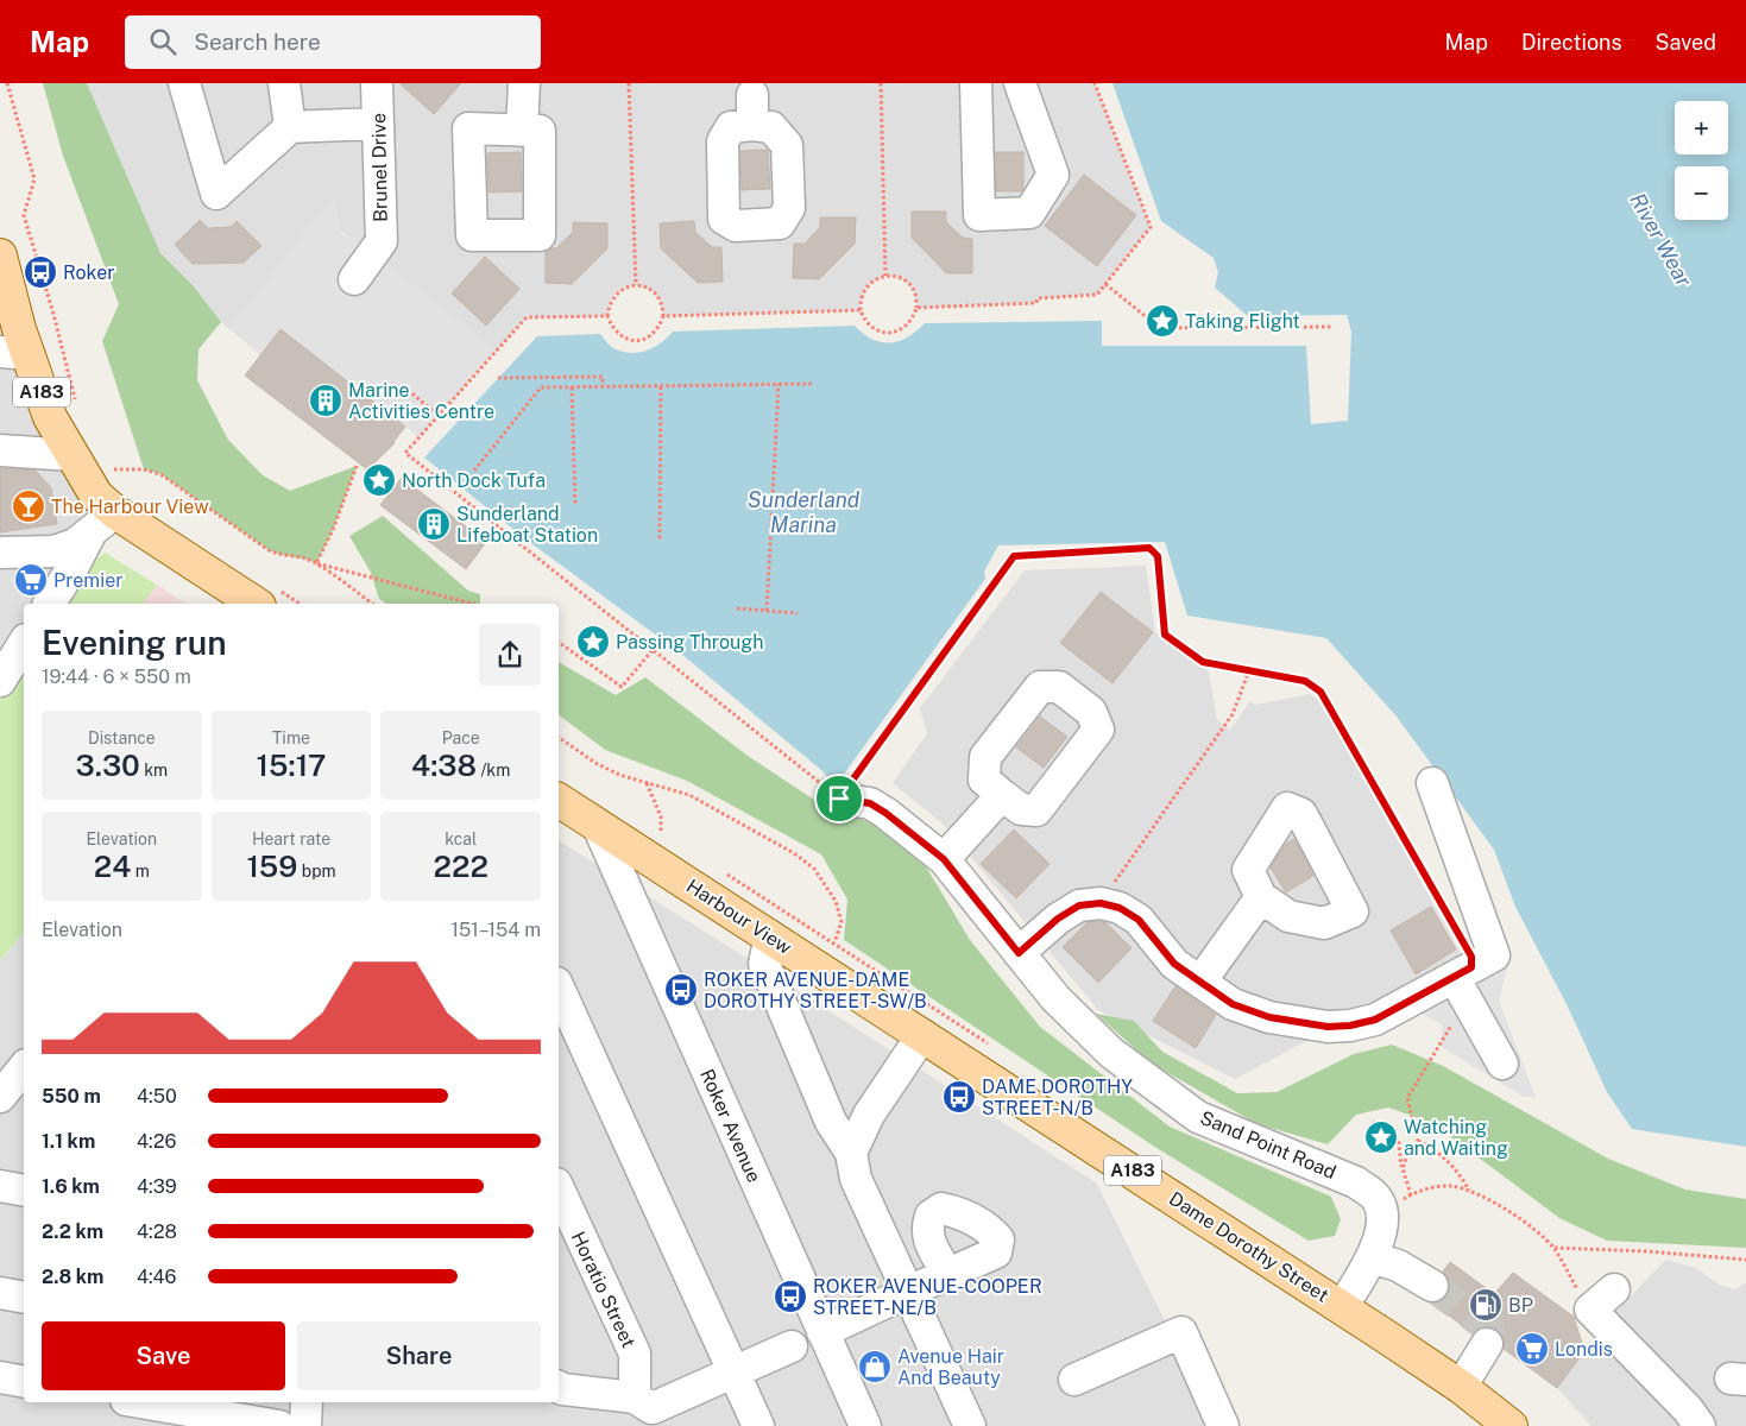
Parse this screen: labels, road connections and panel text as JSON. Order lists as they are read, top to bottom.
{
  "streets": {
    "main road": ["A183", "Harbour View", "Dame Dorothy Street"],
    "street": [
      "Brunel Drive",
      "Roker Avenue",
      "Sand Point Road",
      "Horatio Street"
    ]
  },
  "crossings": [
    ["Harbour View", "Roker Avenue"],
    ["Harbour View", "Dame Dorothy Street"]
  ],
  "water": ["River Wear", "Sunderland Marina"],
  "places": {
    "bus stop": [
      "Roker",
      "ROKER AVENUE-DAME DOROTHY STREET-SW/B",
      "DAME DOROTHY STREET-N/B",
      "ROKER AVENUE-COOPER STREET-NE/B"
    ],
    "place": [
      "Taking Flight",
      "North Dock Tufa",
      "Passing Through",
      "Watching and Waiting"
    ],
    "building": ["Marine Activities Centre", "Sunderland Lifeboat Station"],
    "bar": ["The Harbour View"],
    "supermarket": ["Premier", "Londis"],
    "fuel station": ["BP"],
    "shop": ["Avenue Hair And Beauty"]
  },
  "page": {
    "header": "Map",
    "search": "Search here",
    "nav": ["Map", "Directions", "Saved"],
    "map_buttons": ["+", "−"],
    "heading": ["Evening run", "19:44 · 6 × 550 m"],
    "stats": [
      ["Distance", "3.30 km"],
      ["Time", "15:17"],
      ["Pace", "4:38 /km"],
      ["Elevation", "24 m"],
      ["Heart rate", "159 bpm"],
      ["kcal", "222"]
    ],
    "chart": ["Elevation", "151–154 m"],
    "list": [
      {
        "name": "550 m",
        "note": "4:50"
      },
      {
        "name": "1.1 km",
        "note": "4:26"
      },
      {
        "name": "1.6 km",
        "note": "4:39"
      },
      {
        "name": "2.2 km",
        "note": "4:28"
      },
      {
        "name": "2.8 km",
        "note": "4:46"
      }
    ],
    "buttons": ["Save", "Share"]
  }
}
